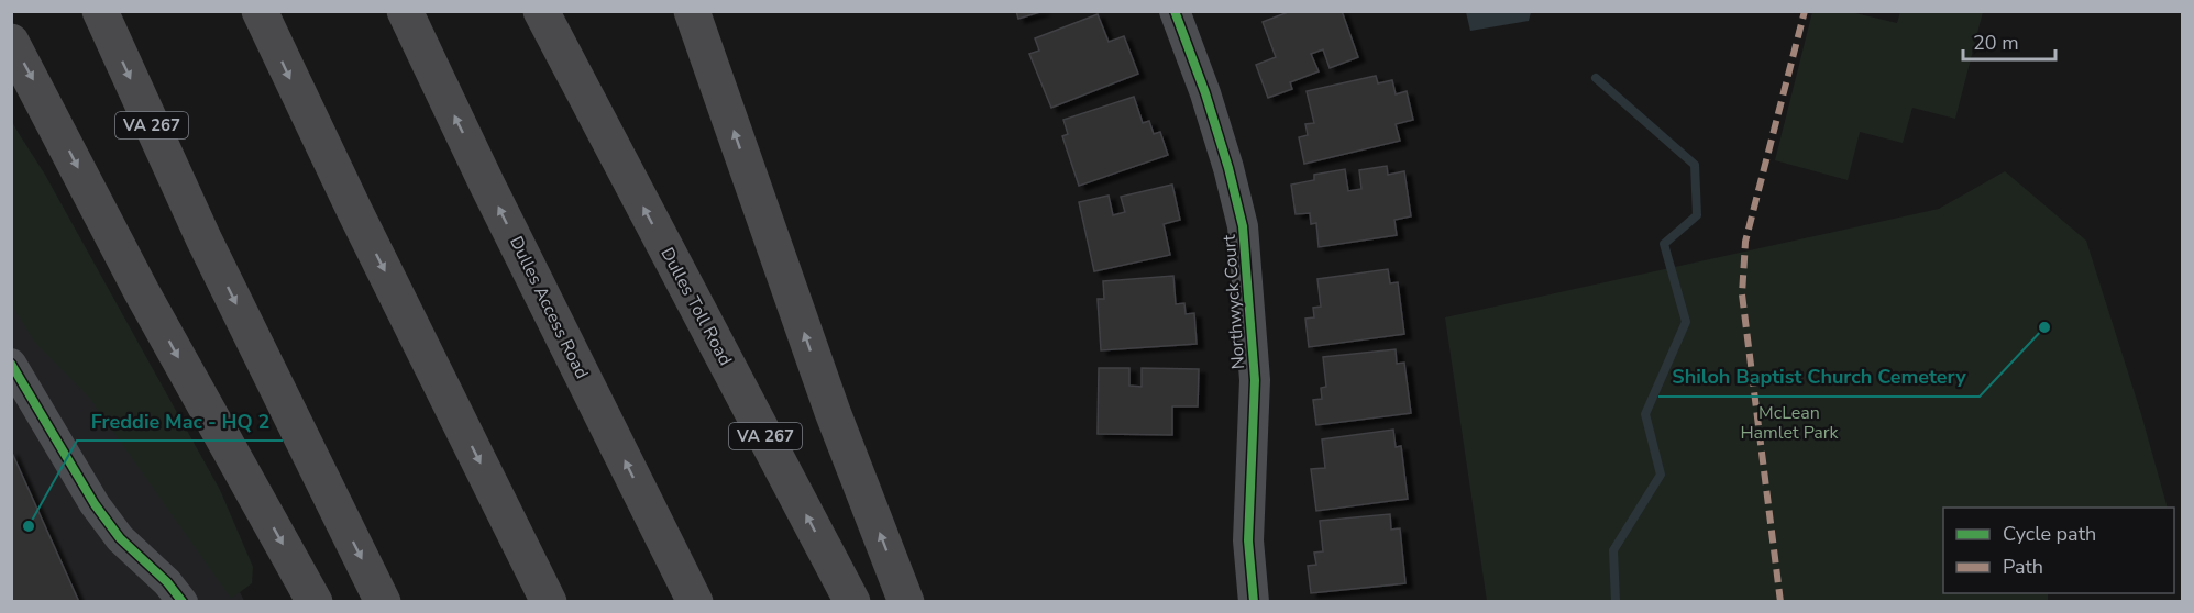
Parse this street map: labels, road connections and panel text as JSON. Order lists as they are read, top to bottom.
{
  "streets": {
    "highway": ["VA 267", "Dulles Toll Road", "Dulles Access Road"],
    "street": ["Northwyck Court"]
  },
  "parks": ["McLean Hamlet Park"],
  "places": ["Shiloh Baptist Church Cemetery", "Freddie Mac - HQ 2"],
  "legend": ["Cycle path", "Path"],
  "scale_bar": "20 m"
}
